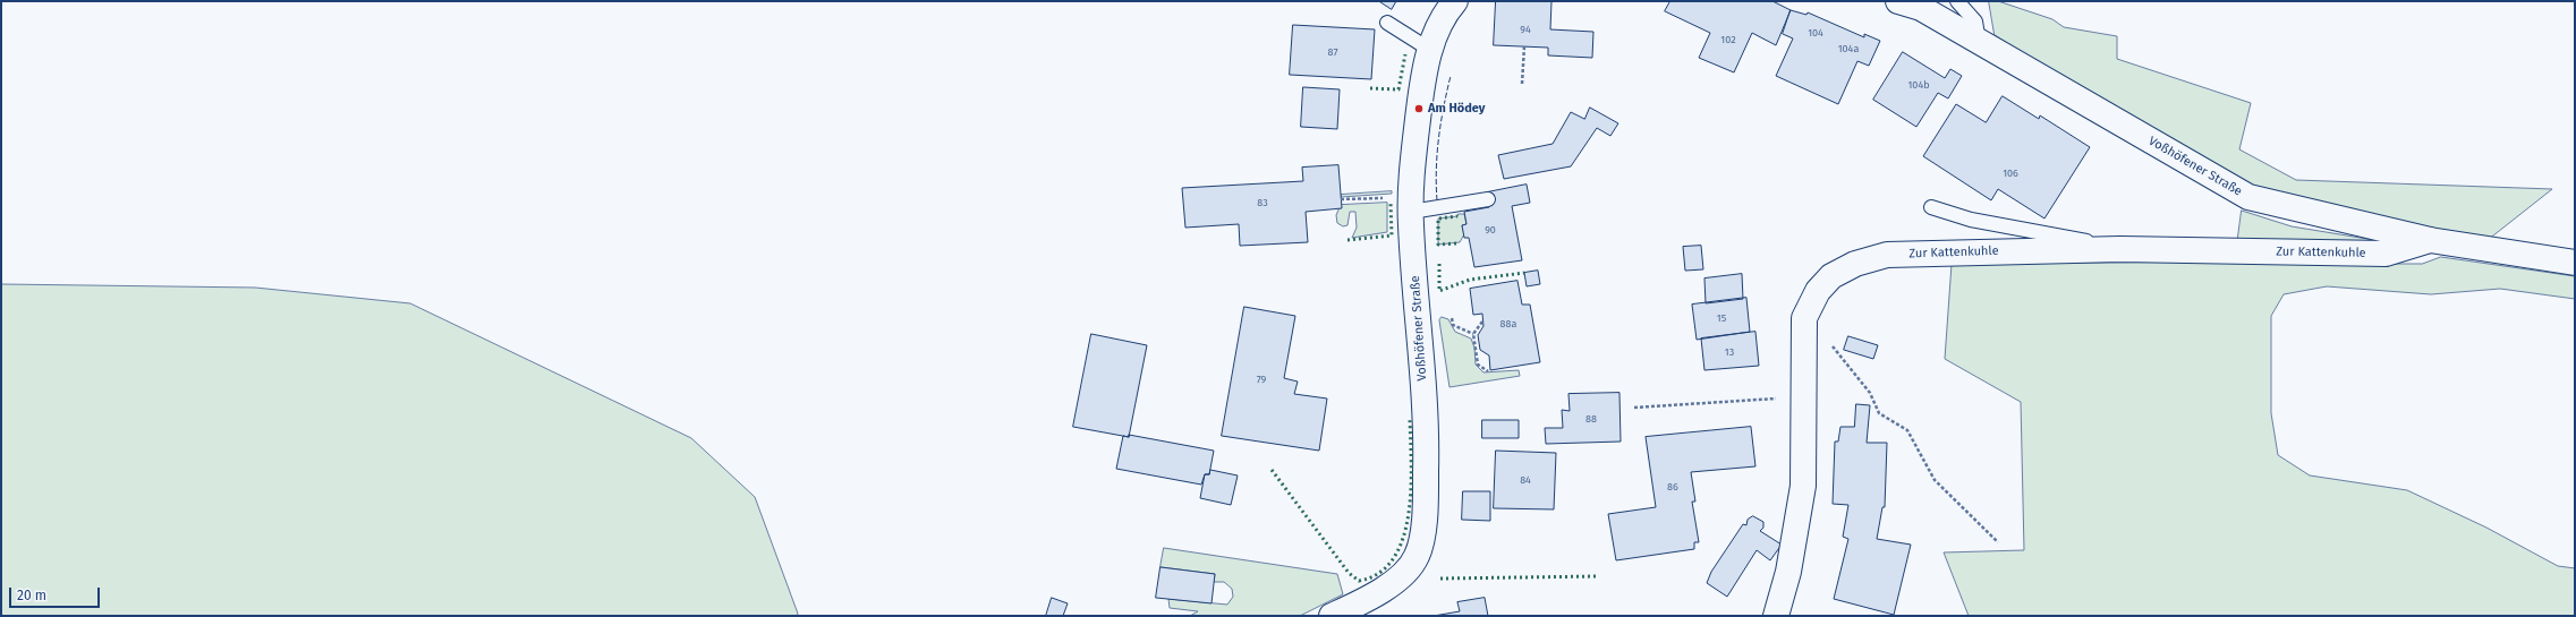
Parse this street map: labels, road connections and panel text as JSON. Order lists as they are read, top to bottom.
{
  "streets": {
    "street": ["Voßhöfener Straße", "Zur Kattenkuhle"]
  },
  "crossings": [
    ["Voßhöfener Straße", "Zur Kattenkuhle"]
  ],
  "places": ["Am Hödey"],
  "house_numbers": [
    "94",
    "104",
    "102",
    "104a",
    "87",
    "104b",
    "106",
    "83",
    "90",
    "15",
    "88a",
    "13",
    "79",
    "88",
    "84",
    "86"
  ],
  "scale_bar": "20 m"
}
